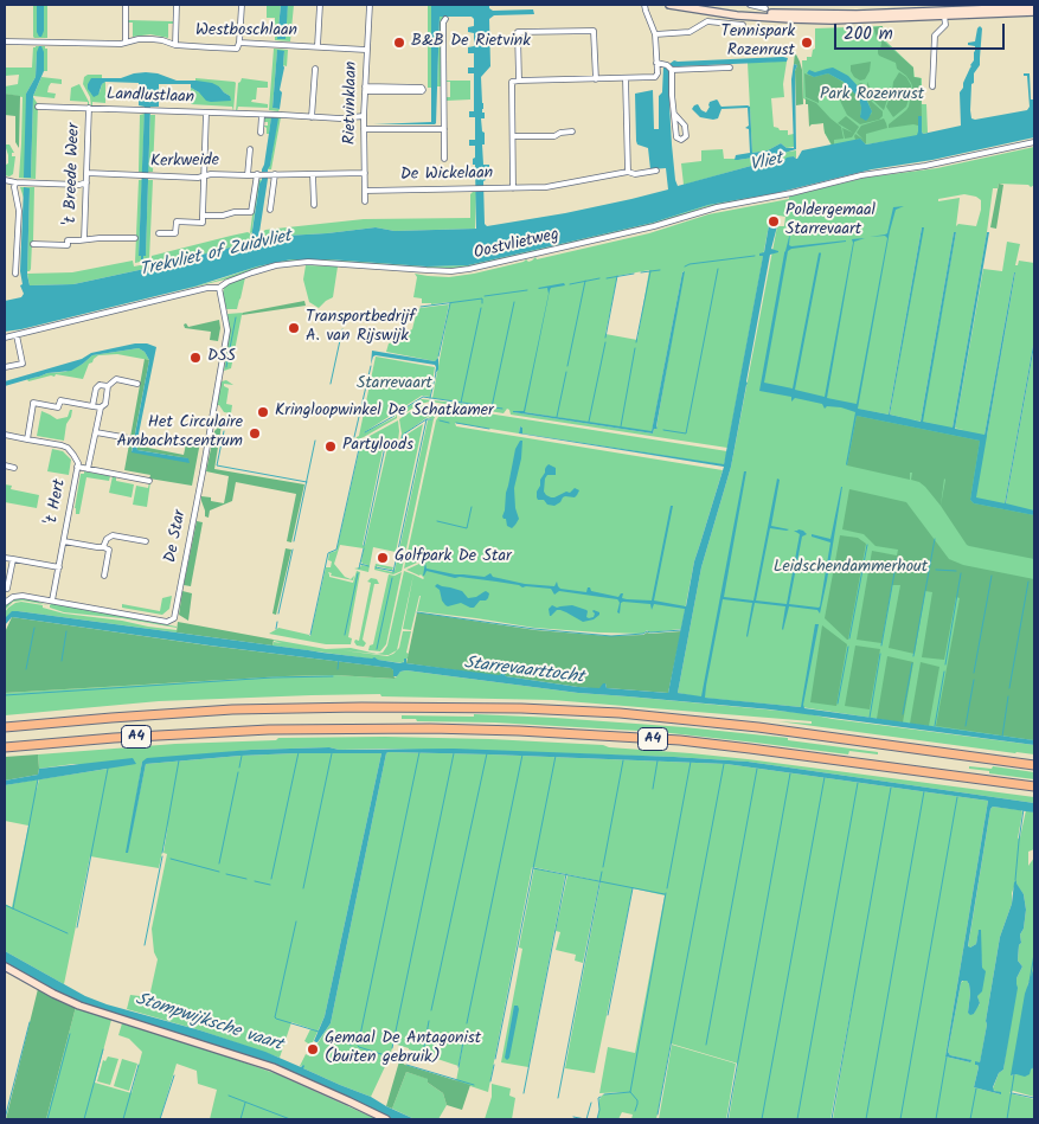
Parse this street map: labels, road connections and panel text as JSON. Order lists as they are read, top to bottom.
{
  "streets": {
    "highway": ["A4"],
    "street": [
      "Westboschlaan",
      "Landlustlaan",
      "Rietvinklaan",
      "Kerkweide",
      "'t Breede Weer",
      "De Wickelaan",
      "Oostvlietweg",
      "'t Hert",
      "De Star"
    ]
  },
  "crossings": [
    ["Westboschlaan", "Rietvinklaan"],
    ["Landlustlaan", "Rietvinklaan"],
    ["Landlustlaan", "'t Breede Weer"],
    ["Rietvinklaan", "Kerkweide"],
    ["Rietvinklaan", "De Wickelaan"],
    ["Kerkweide", "'t Breede Weer"],
    ["Oostvlietweg", "De Star"],
    ["'t Hert", "De Star"]
  ],
  "water": [
    "Vliet",
    "Trekvliet of Zuidvliet",
    "Starrevaarttocht",
    "Stompwijksche vaart"
  ],
  "parks": ["Park Rozenrust", "Starrevaart", "Leidschendammerhout"],
  "places": [
    "B&B De Rietvink",
    "Tennispark Rozenrust",
    "Poldergemaal Starrevaart",
    "Transportbedrijf A. van Rijswijk",
    "DSS",
    "Kringloopwinkel De Schatkamer",
    "Het Circulaire Ambachtscentrum",
    "Partyloods",
    "Golfpark De Star",
    "Gemaal De Antagonist (buiten gebruik)"
  ],
  "scale_bar": "200 m"
}
